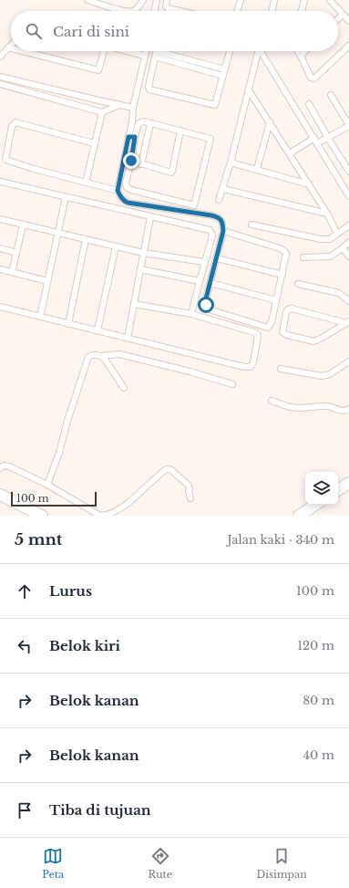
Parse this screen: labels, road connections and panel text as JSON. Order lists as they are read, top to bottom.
{
  "scale_bar": "100 m",
  "page": {
    "search": "Cari di sini",
    "scale": "100 m",
    "heading": ["5 mnt", "Jalan kaki · 340 m"],
    "list": [
      ["Lurus", "100 m"],
      ["Belok kiri", "120 m"],
      ["Belok kanan", "80 m"],
      ["Belok kanan", "40 m"],
      "Tiba di tujuan"
    ],
    "nav": ["Peta", "Rute", "Disimpan"]
  }
}
